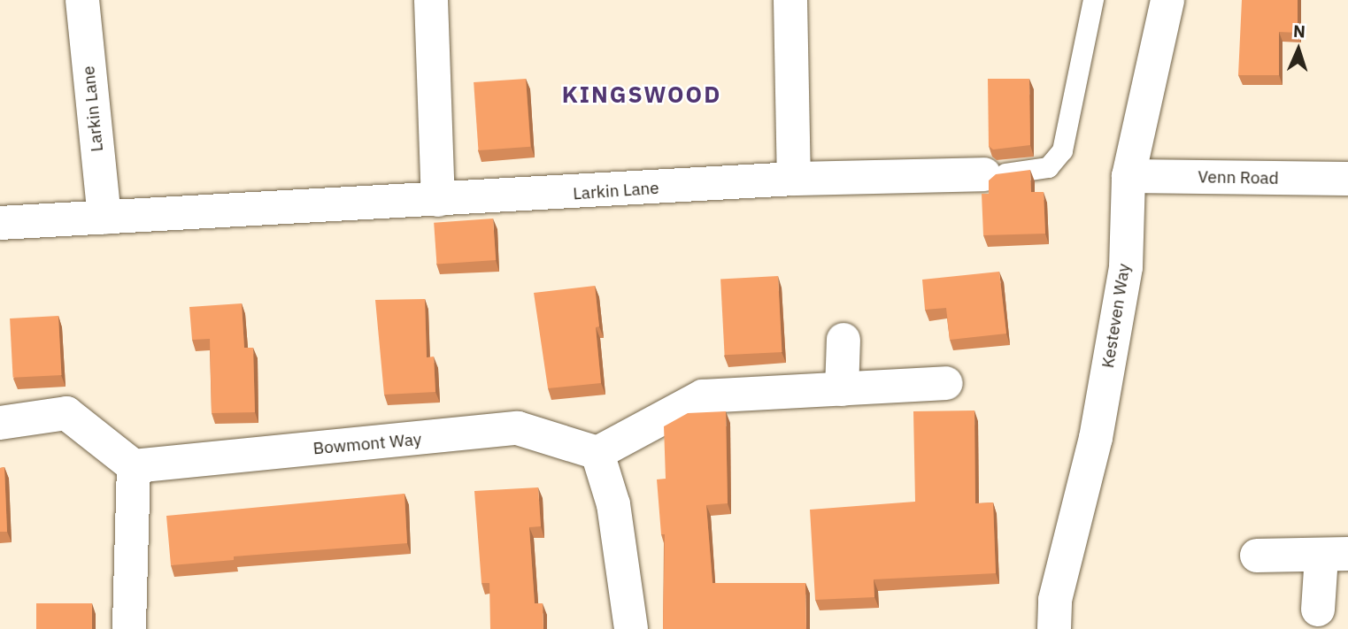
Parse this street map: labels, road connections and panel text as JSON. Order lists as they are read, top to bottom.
{
  "streets": {
    "street": [
      "Larkin Lane",
      "Venn Road",
      "Kesteven Way",
      "Bowmont Way"
    ]
  },
  "crossings": [
    ["Venn Road", "Kesteven Way"]
  ],
  "districts": ["KINGSWOOD"],
  "north": "top"
}
